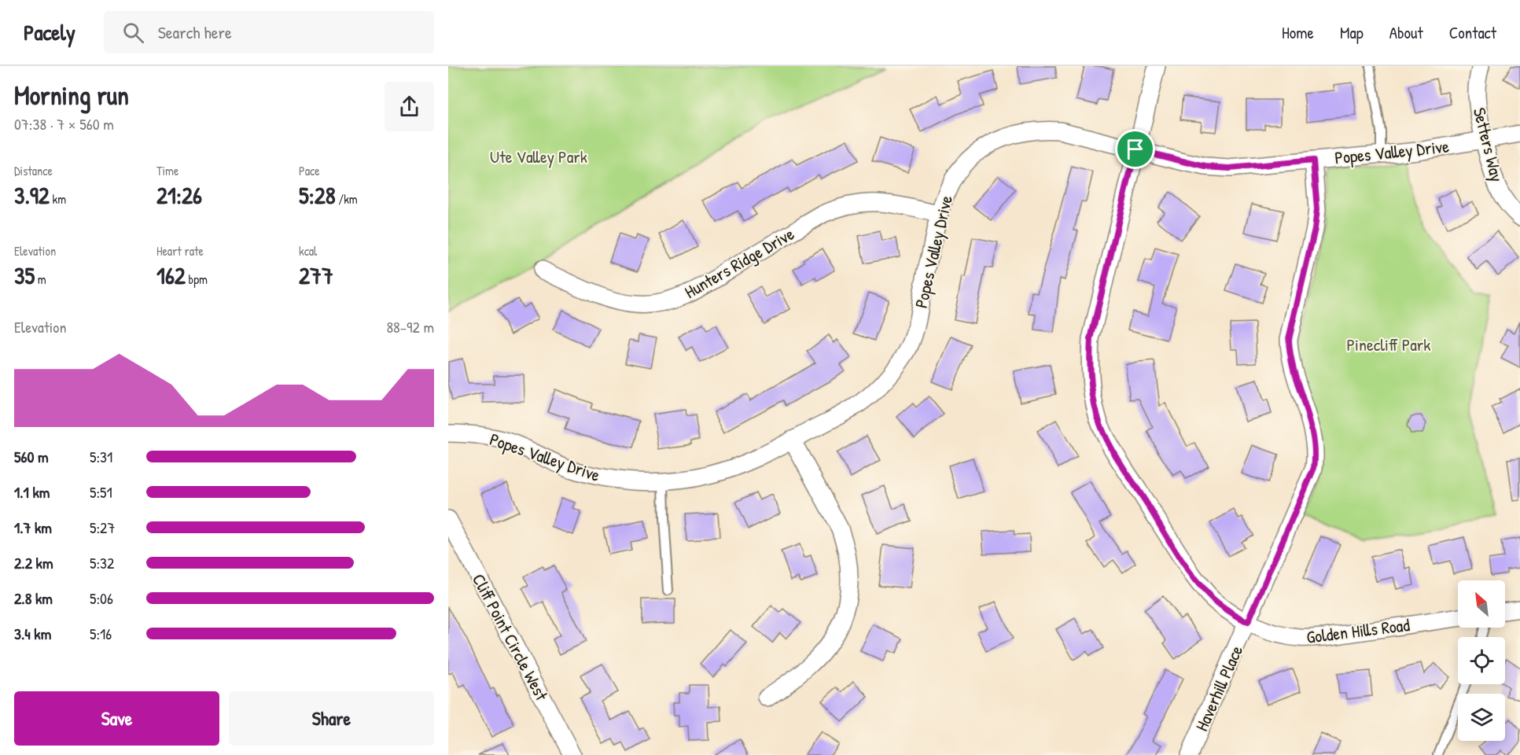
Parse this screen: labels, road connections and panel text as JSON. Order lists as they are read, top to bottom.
{
  "streets": {
    "street": [
      "Setters Way",
      "Popes Valley Drive",
      "Hunters Ridge Drive",
      "Golden Hills Road",
      "Cliff Point Circle West",
      "Haverhill Place"
    ]
  },
  "crossings": [
    ["Setters Way", "Popes Valley Drive"],
    ["Popes Valley Drive", "Hunters Ridge Drive"],
    ["Popes Valley Drive", "Golden Hills Road"],
    ["Popes Valley Drive", "Haverhill Place"],
    ["Golden Hills Road", "Haverhill Place"]
  ],
  "parks": ["Ute Valley Park", "Pinecliff Park"],
  "north": "top left",
  "page": {
    "header": "Pacely",
    "search": "Search here",
    "nav": [
      "Home",
      "Map",
      "About",
      "Contact"
    ],
    "heading": ["Morning run", "07:38 · 7 × 560 m"],
    "stats": [
      ["Distance", "3.92 km"],
      ["Time", "21:26"],
      ["Pace", "5:28 /km"],
      ["Elevation", "35 m"],
      ["Heart rate", "162 bpm"],
      ["kcal", "277"]
    ],
    "chart": ["Elevation", "88–92 m"],
    "list": [
      {
        "name": "560 m",
        "note": "5:31"
      },
      {
        "name": "1.1 km",
        "note": "5:51"
      },
      {
        "name": "1.7 km",
        "note": "5:27"
      },
      {
        "name": "2.2 km",
        "note": "5:32"
      },
      {
        "name": "2.8 km",
        "note": "5:06"
      },
      {
        "name": "3.4 km",
        "note": "5:16"
      }
    ],
    "buttons": ["Save", "Share"]
  }
}
